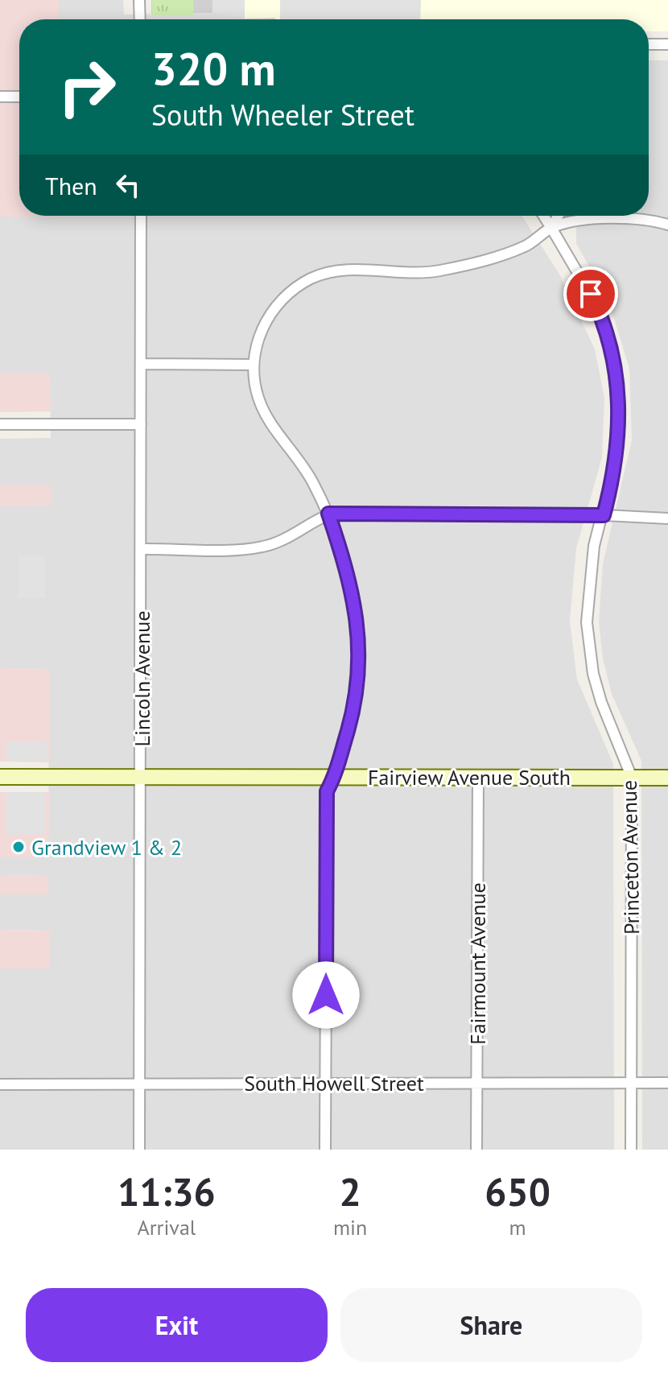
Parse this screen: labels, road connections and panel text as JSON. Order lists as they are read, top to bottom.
{
  "streets": {
    "street": [
      "Lincoln Avenue",
      "Fairview Avenue South",
      "Princeton Avenue",
      "Fairmount Avenue",
      "South Howell Street"
    ]
  },
  "crossings": [
    ["Lincoln Avenue", "Fairview Avenue South"],
    ["Lincoln Avenue", "South Howell Street"],
    ["Fairview Avenue South", "Princeton Avenue"],
    ["Fairview Avenue South", "Fairmount Avenue"],
    ["Princeton Avenue", "South Howell Street"],
    ["Fairmount Avenue", "South Howell Street"]
  ],
  "places": ["Grandview 1 & 2"],
  "page": {
    "turn": ["320 m", "South Wheeler Street"],
    "then": "Then",
    "eta": [
      "11:36",
      "Arrival",
      "2",
      "min",
      "650",
      "m"
    ],
    "buttons": ["Exit", "Share"]
  }
}
